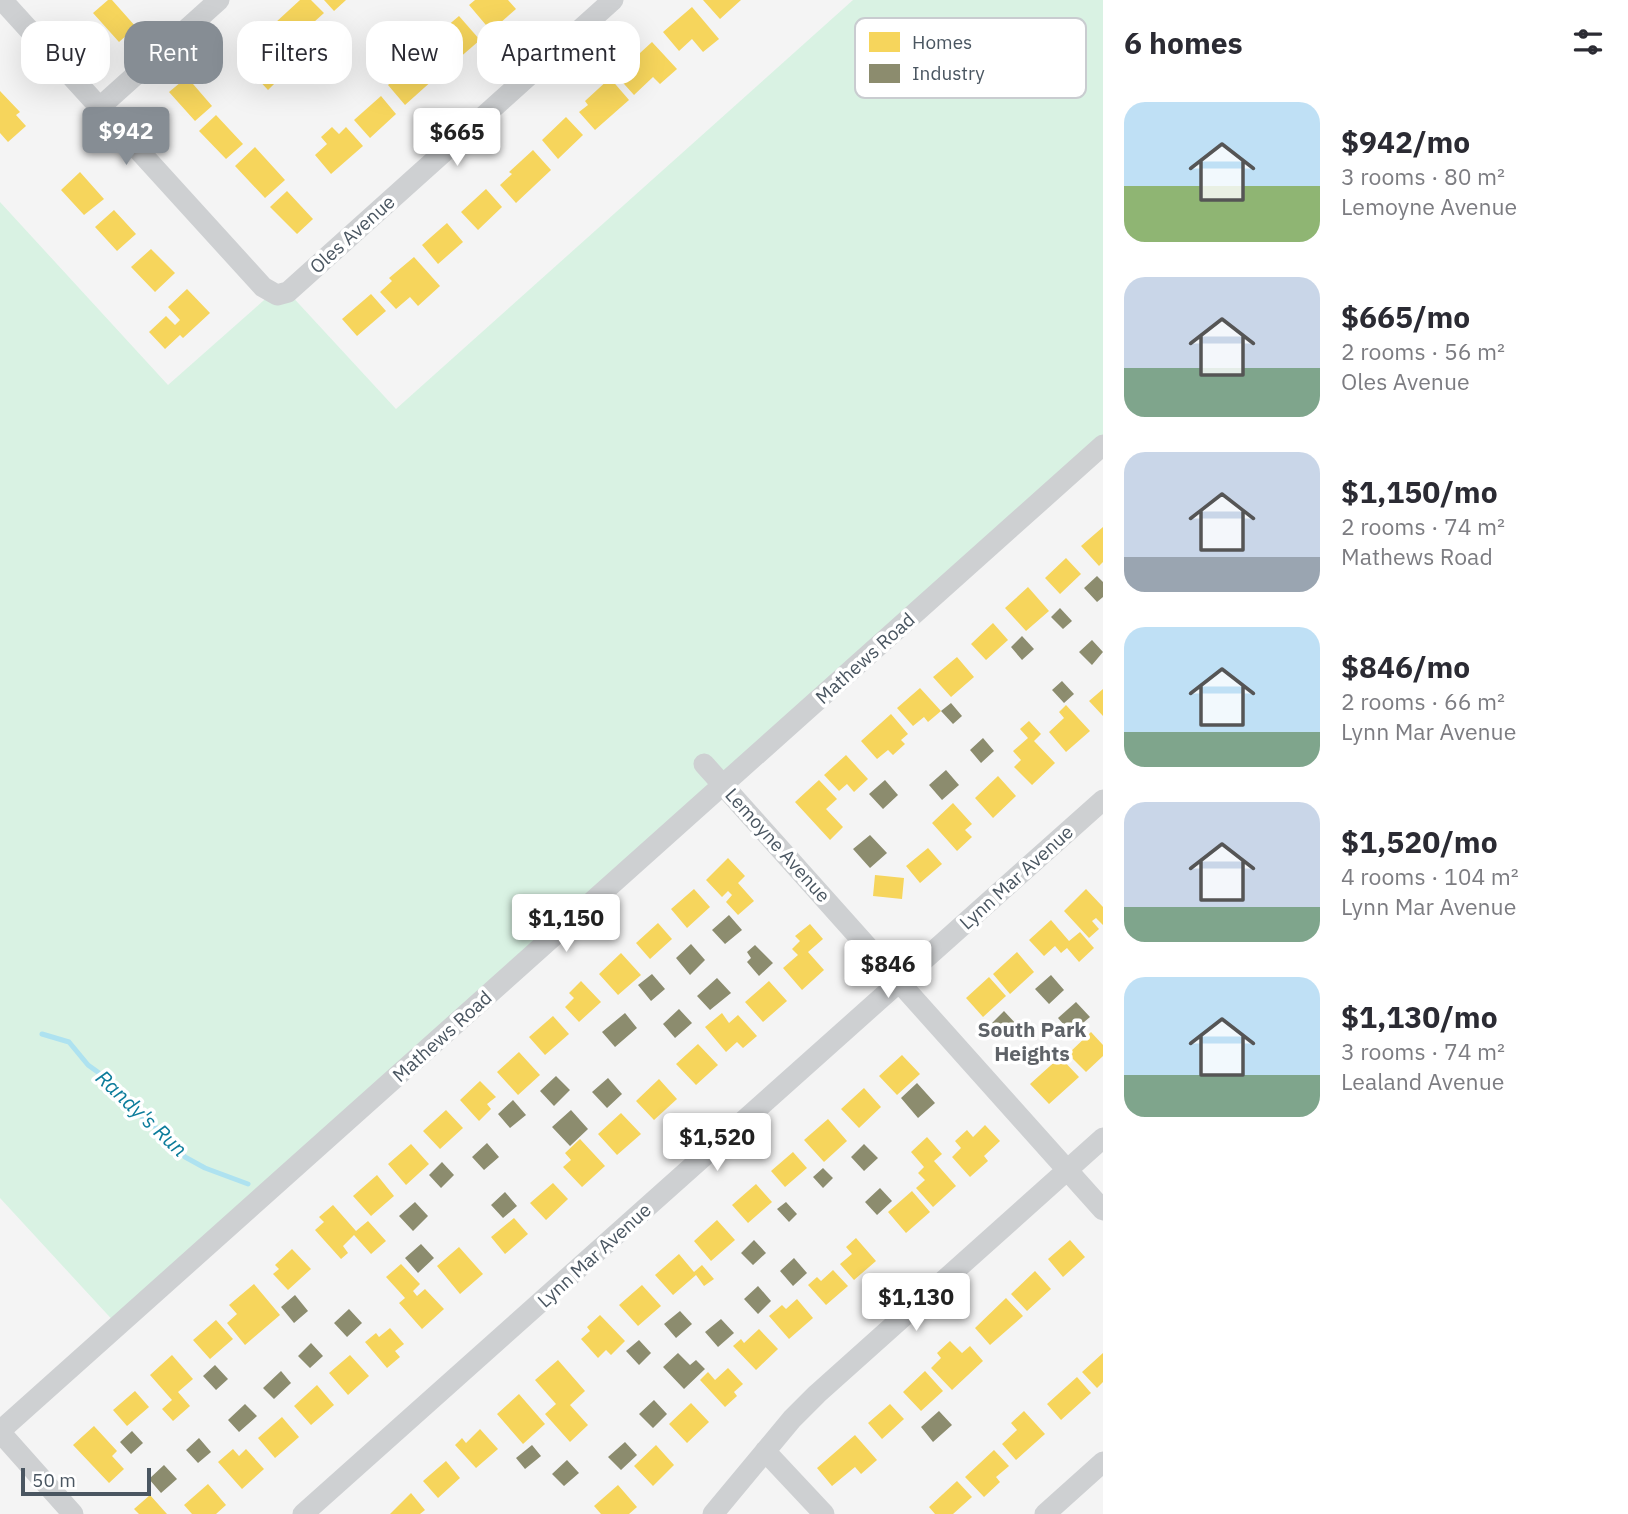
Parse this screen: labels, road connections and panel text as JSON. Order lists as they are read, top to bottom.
{
  "streets": {
    "street": [
      "Oles Avenue",
      "Mathews Road",
      "Lemoyne Avenue",
      "Lynn Mar Avenue"
    ]
  },
  "crossings": [
    ["Mathews Road", "Lemoyne Avenue"],
    ["Lemoyne Avenue", "Lynn Mar Avenue"]
  ],
  "districts": ["South Park Heights"],
  "water": ["Randy's Run"],
  "legend": ["Homes", "Industry"],
  "scale_bar": "50 m",
  "page": {
    "heading": "6 homes",
    "chip": [
      "Buy",
      "Rent",
      "Filters",
      "New",
      "Apartment"
    ],
    "list": [
      {
        "name": "$942/mo",
        "note": "3 rooms · 80 m² · Lemoyne Avenue"
      },
      {
        "name": "$665/mo",
        "note": "2 rooms · 56 m² · Oles Avenue"
      },
      {
        "name": "$1,150/mo",
        "note": "2 rooms · 74 m² · Mathews Road"
      },
      {
        "name": "$846/mo",
        "note": "2 rooms · 66 m² · Lynn Mar Avenue"
      },
      {
        "name": "$1,520/mo",
        "note": "4 rooms · 104 m² · Lynn Mar Avenue"
      },
      {
        "name": "$1,130/mo",
        "note": "3 rooms · 74 m² · Lealand Avenue"
      }
    ],
    "price": [
      "$942",
      "$665",
      "$1,150",
      "$846",
      "$1,520",
      "$1,130"
    ],
    "scale": "50 m"
  }
}
